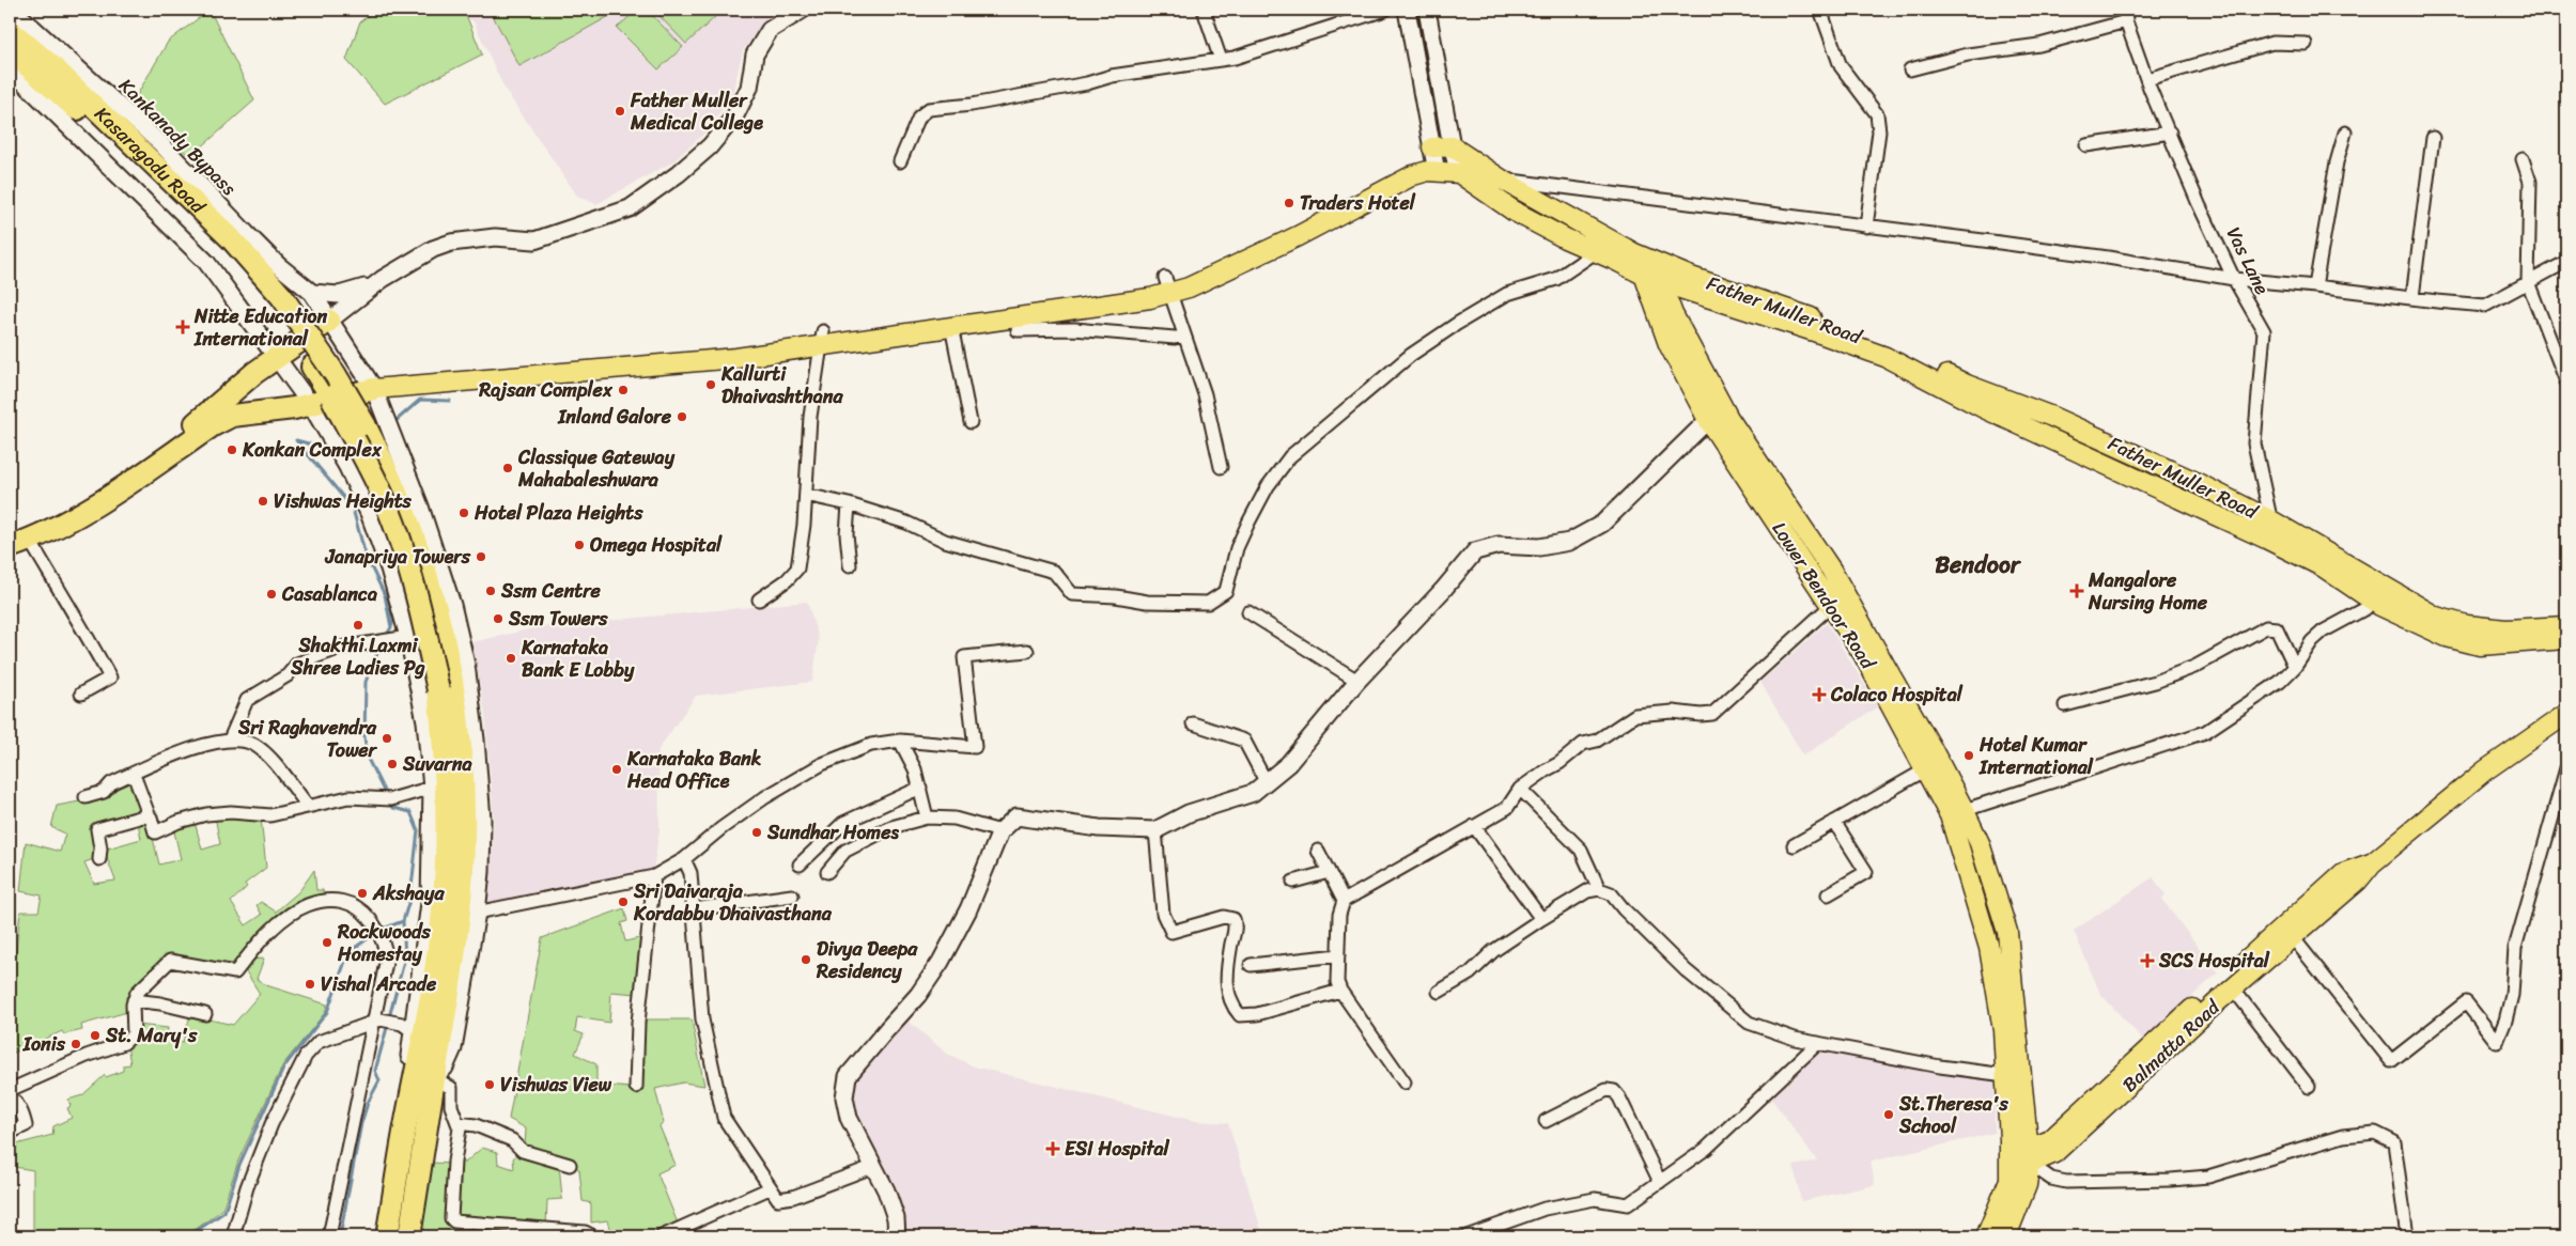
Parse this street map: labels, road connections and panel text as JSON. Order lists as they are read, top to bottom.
{
  "streets": {
    "highway": ["Kasaragodu Road"],
    "main road": ["Father Muller Road", "Lower Bendoor Road", "Balmatta Road"],
    "street": ["Kankanady Bypass", "Vas Lane"]
  },
  "crossings": [
    ["Vas Lane", "Father Muller Road"],
    ["Father Muller Road", "Lower Bendoor Road"],
    ["Lower Bendoor Road", "Balmatta Road"]
  ],
  "districts": ["Bendoor"],
  "places": {
    "other": [
      "Father Muller Medical College",
      "Traders Hotel",
      "Kallurti Dhaivashthana",
      "Rajsan Complex",
      "Inland Galore",
      "Konkan Complex",
      "Classique Gateway Mahabaleshwara",
      "Vishwas Heights",
      "Hotel Plaza Heights",
      "Omega Hospital",
      "Janapriya Towers",
      "Ssm Centre",
      "Casablanca",
      "Ssm Towers",
      "Shakthi Laxmi Shree Ladies Pg",
      "Karnataka Bank E Lobby",
      "Sri Raghavendra Tower",
      "Hotel Kumar International",
      "Suvarna",
      "Karnataka Bank Head Office",
      "Sundhar Homes",
      "Akshaya",
      "Sri Daivaraja Kordabbu Dhaivasthana",
      "Rockwoods Homestay",
      "Divya Deepa Residency",
      "Vishal Arcade",
      "St. Mary's",
      "Ionis",
      "Vishwas View",
      "St.Theresa's School"
    ],
    "health": [
      "Nitte Education International",
      "Mangalore Nursing Home",
      "Colaco Hospital",
      "SCS Hospital",
      "ESI Hospital"
    ]
  }
}
